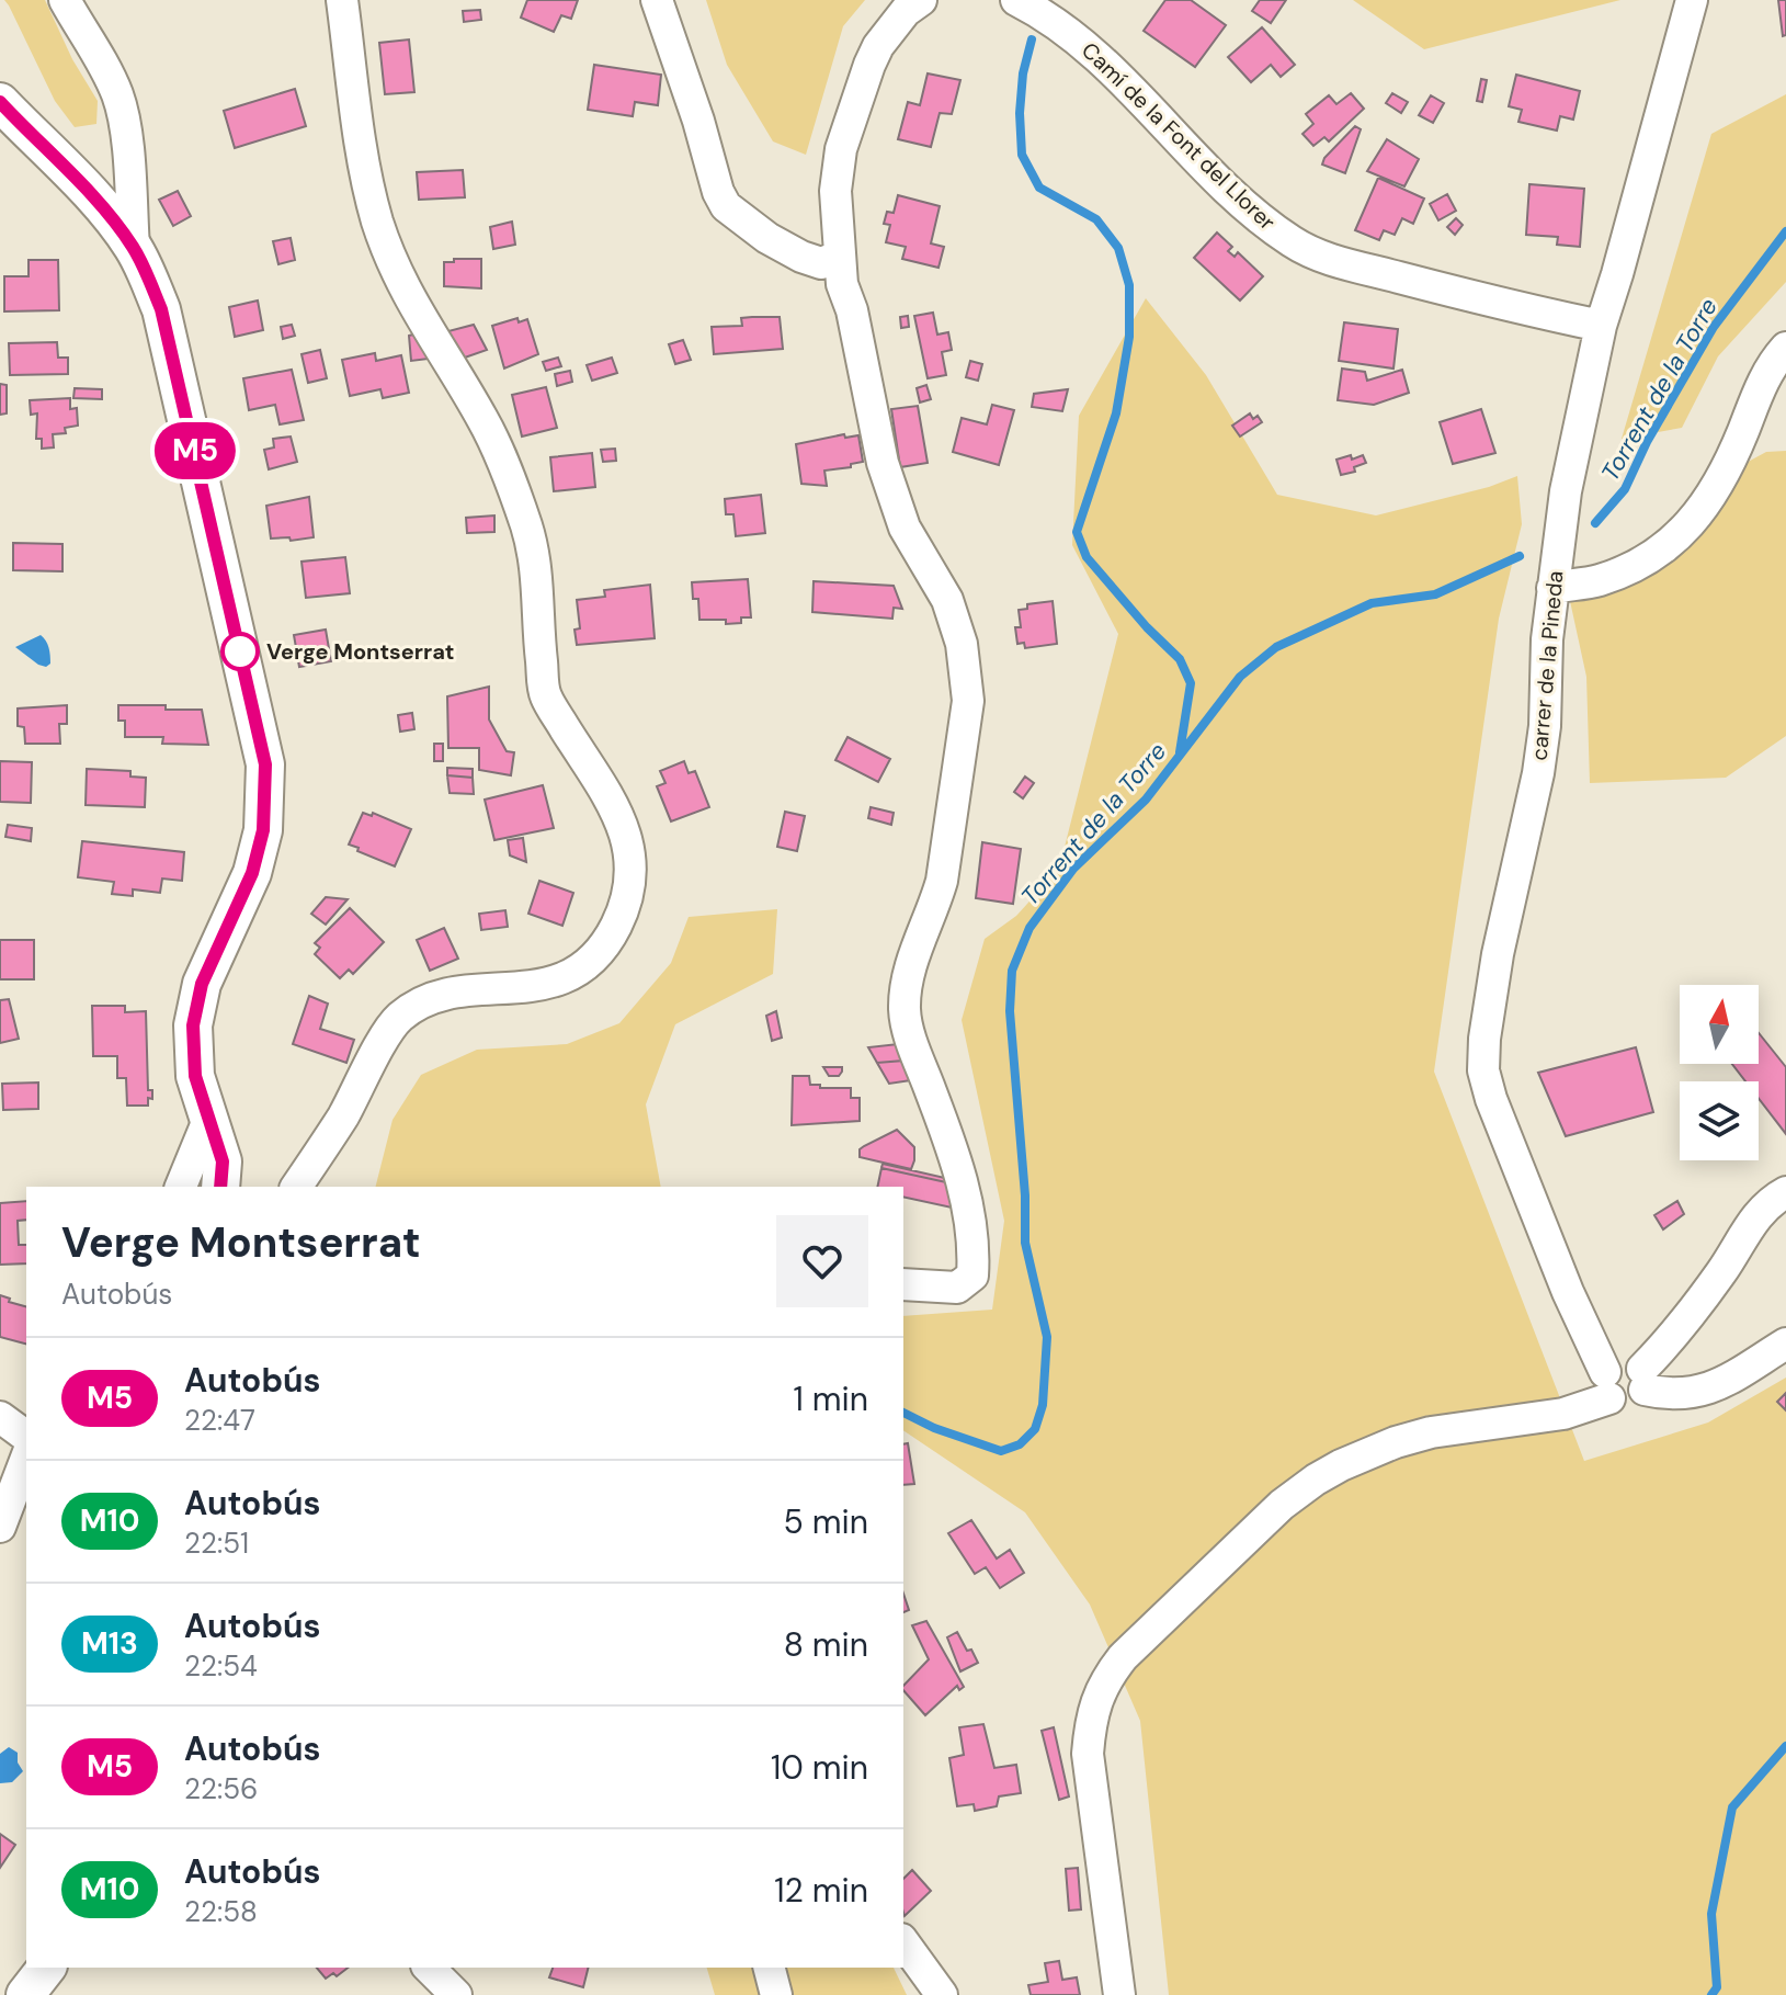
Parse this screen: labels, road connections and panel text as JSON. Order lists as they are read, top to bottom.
{
  "streets": {
    "street": ["Camí de la Font del Llorer", "carrer de la Pineda"]
  },
  "crossings": [
    ["Camí de la Font del Llorer", "carrer de la Pineda"]
  ],
  "water": ["Torrent de la Torre"],
  "places": ["Verge Montserrat"],
  "lines": ["bus line M5"],
  "north": "top",
  "page": {
    "on_map": "M5",
    "heading": ["Verge Montserrat", "Autobús"],
    "list": [
      {
        "mark": "M5",
        "name": "Autobús",
        "note": "22:47",
        "value": "1 min"
      },
      {
        "mark": "M10",
        "name": "Autobús",
        "note": "22:51",
        "value": "5 min"
      },
      {
        "mark": "M13",
        "name": "Autobús",
        "note": "22:54",
        "value": "8 min"
      },
      {
        "mark": "M5",
        "name": "Autobús",
        "note": "22:56",
        "value": "10 min"
      },
      {
        "mark": "M10",
        "name": "Autobús",
        "note": "22:58",
        "value": "12 min"
      }
    ]
  }
}
